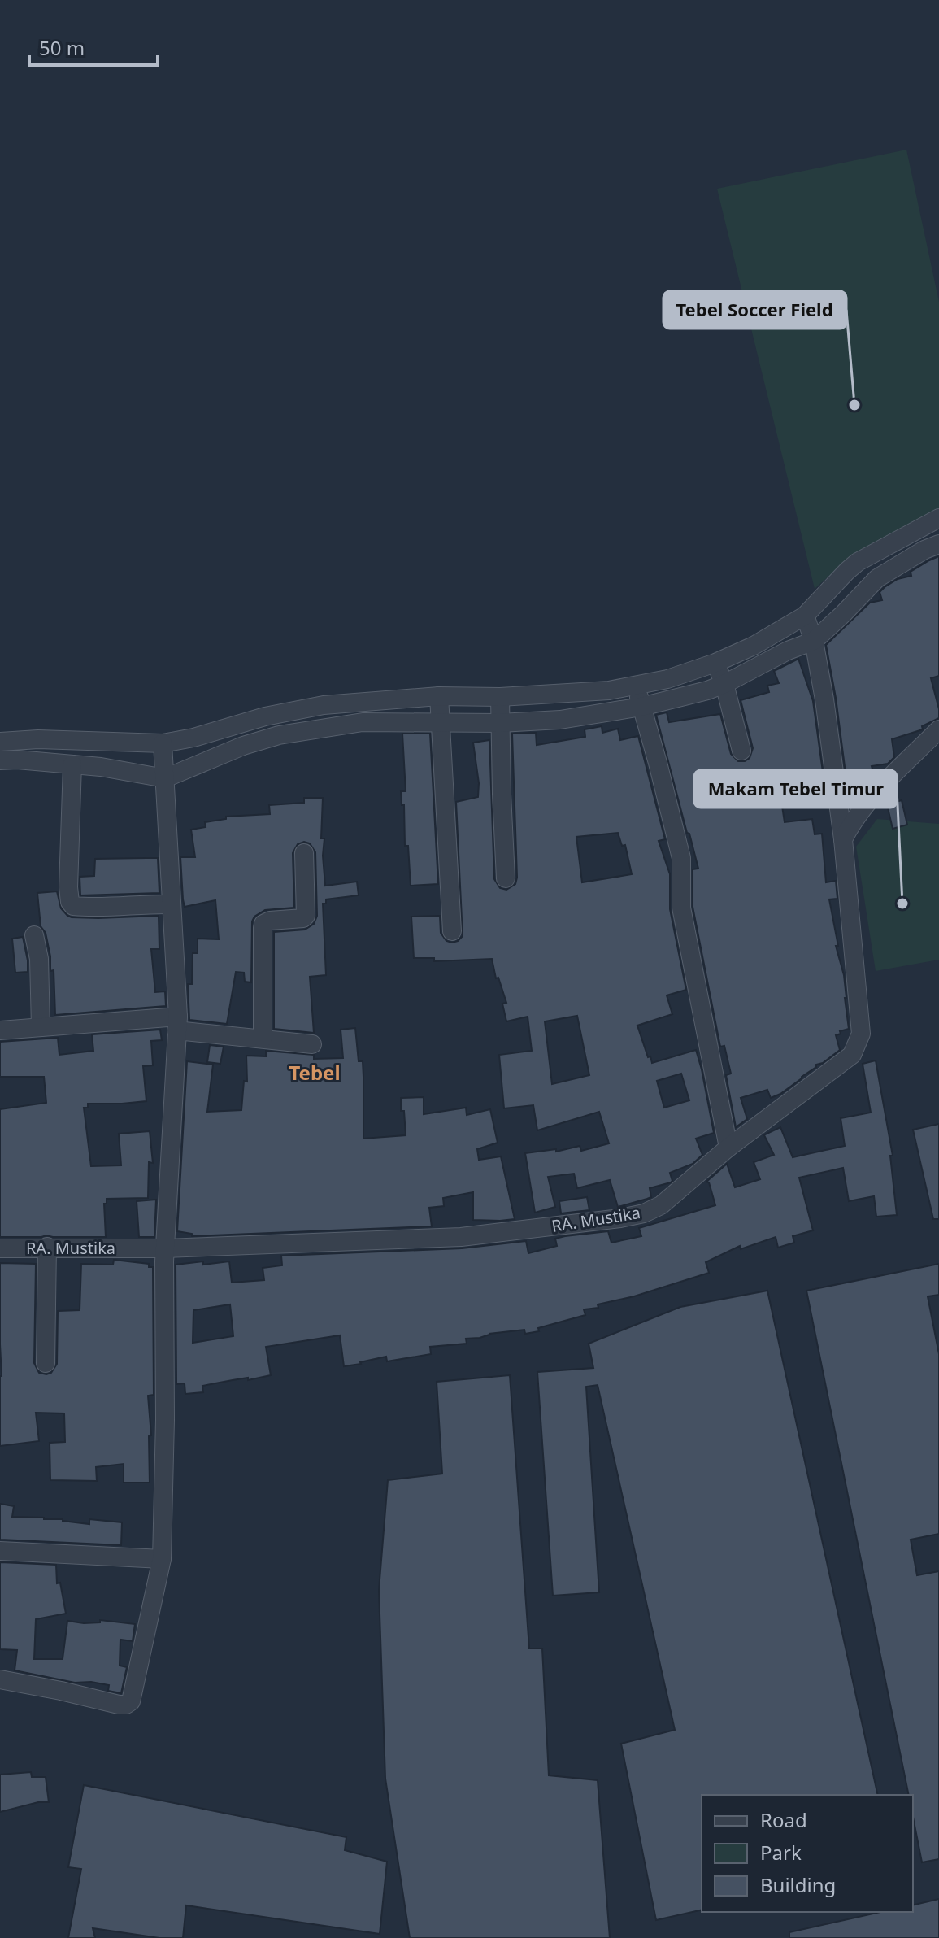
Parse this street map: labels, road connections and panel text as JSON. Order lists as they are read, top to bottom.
{
  "streets": {
    "street": ["RA. Mustika"]
  },
  "districts": ["Tebel"],
  "places": ["Tebel Soccer Field", "Makam Tebel Timur"],
  "legend": ["Road", "Park", "Building"],
  "scale_bar": "50 m"
}
